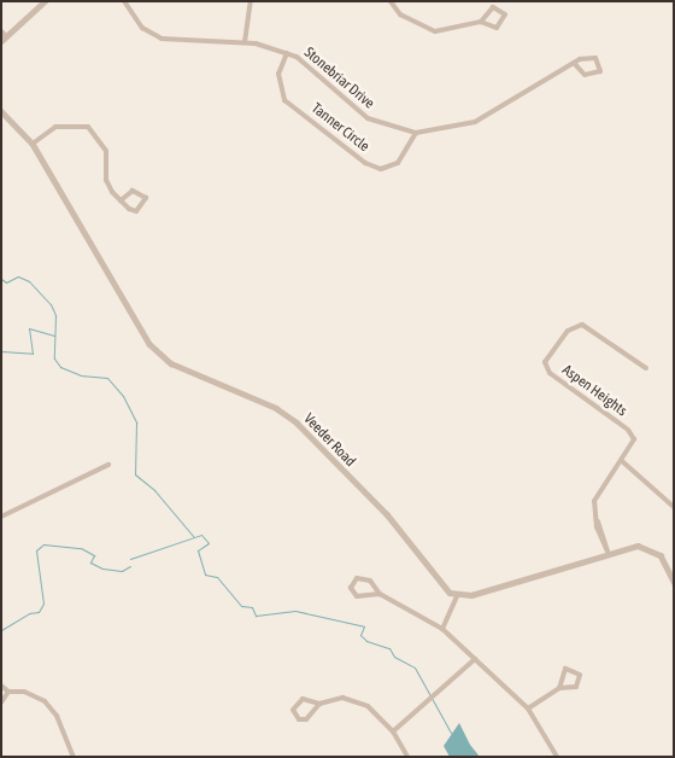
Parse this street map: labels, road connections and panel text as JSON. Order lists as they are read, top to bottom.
{
  "streets": {
    "street": [
      "Stonebriar Drive",
      "Tanner Circle",
      "Aspen Heights",
      "Veeder Road"
    ]
  },
  "crossings": [
    ["Stonebriar Drive", "Tanner Circle"]
  ]
}
